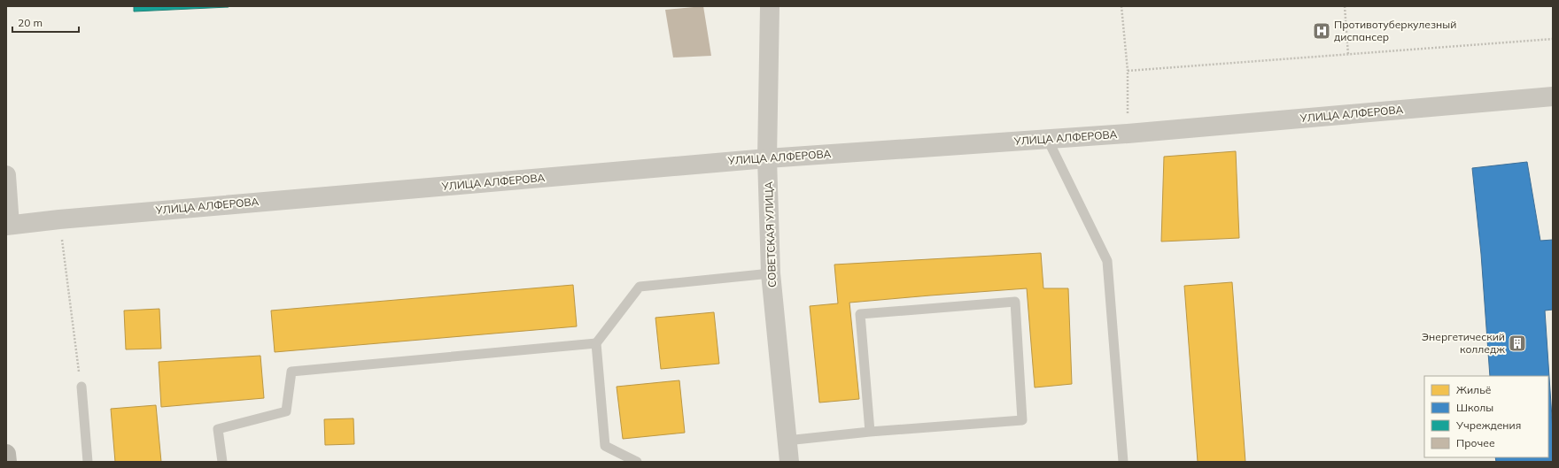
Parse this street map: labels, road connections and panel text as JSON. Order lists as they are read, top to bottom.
{
  "streets": {
    "street": ["УЛИЦА АЛФЕРОВА", "СОВЕТСКАЯ УЛИЦА"]
  },
  "crossings": [
    ["УЛИЦА АЛФЕРОВА", "СОВЕТСКАЯ УЛИЦА"]
  ],
  "places": {
    "hospital": ["Противотуберкулезный диспансер"],
    "building": ["Энергетический колледж"]
  },
  "legend": [
    "Жильё",
    "Школы",
    "Учреждения",
    "Прочее"
  ],
  "scale_bar": "20 m"
}
